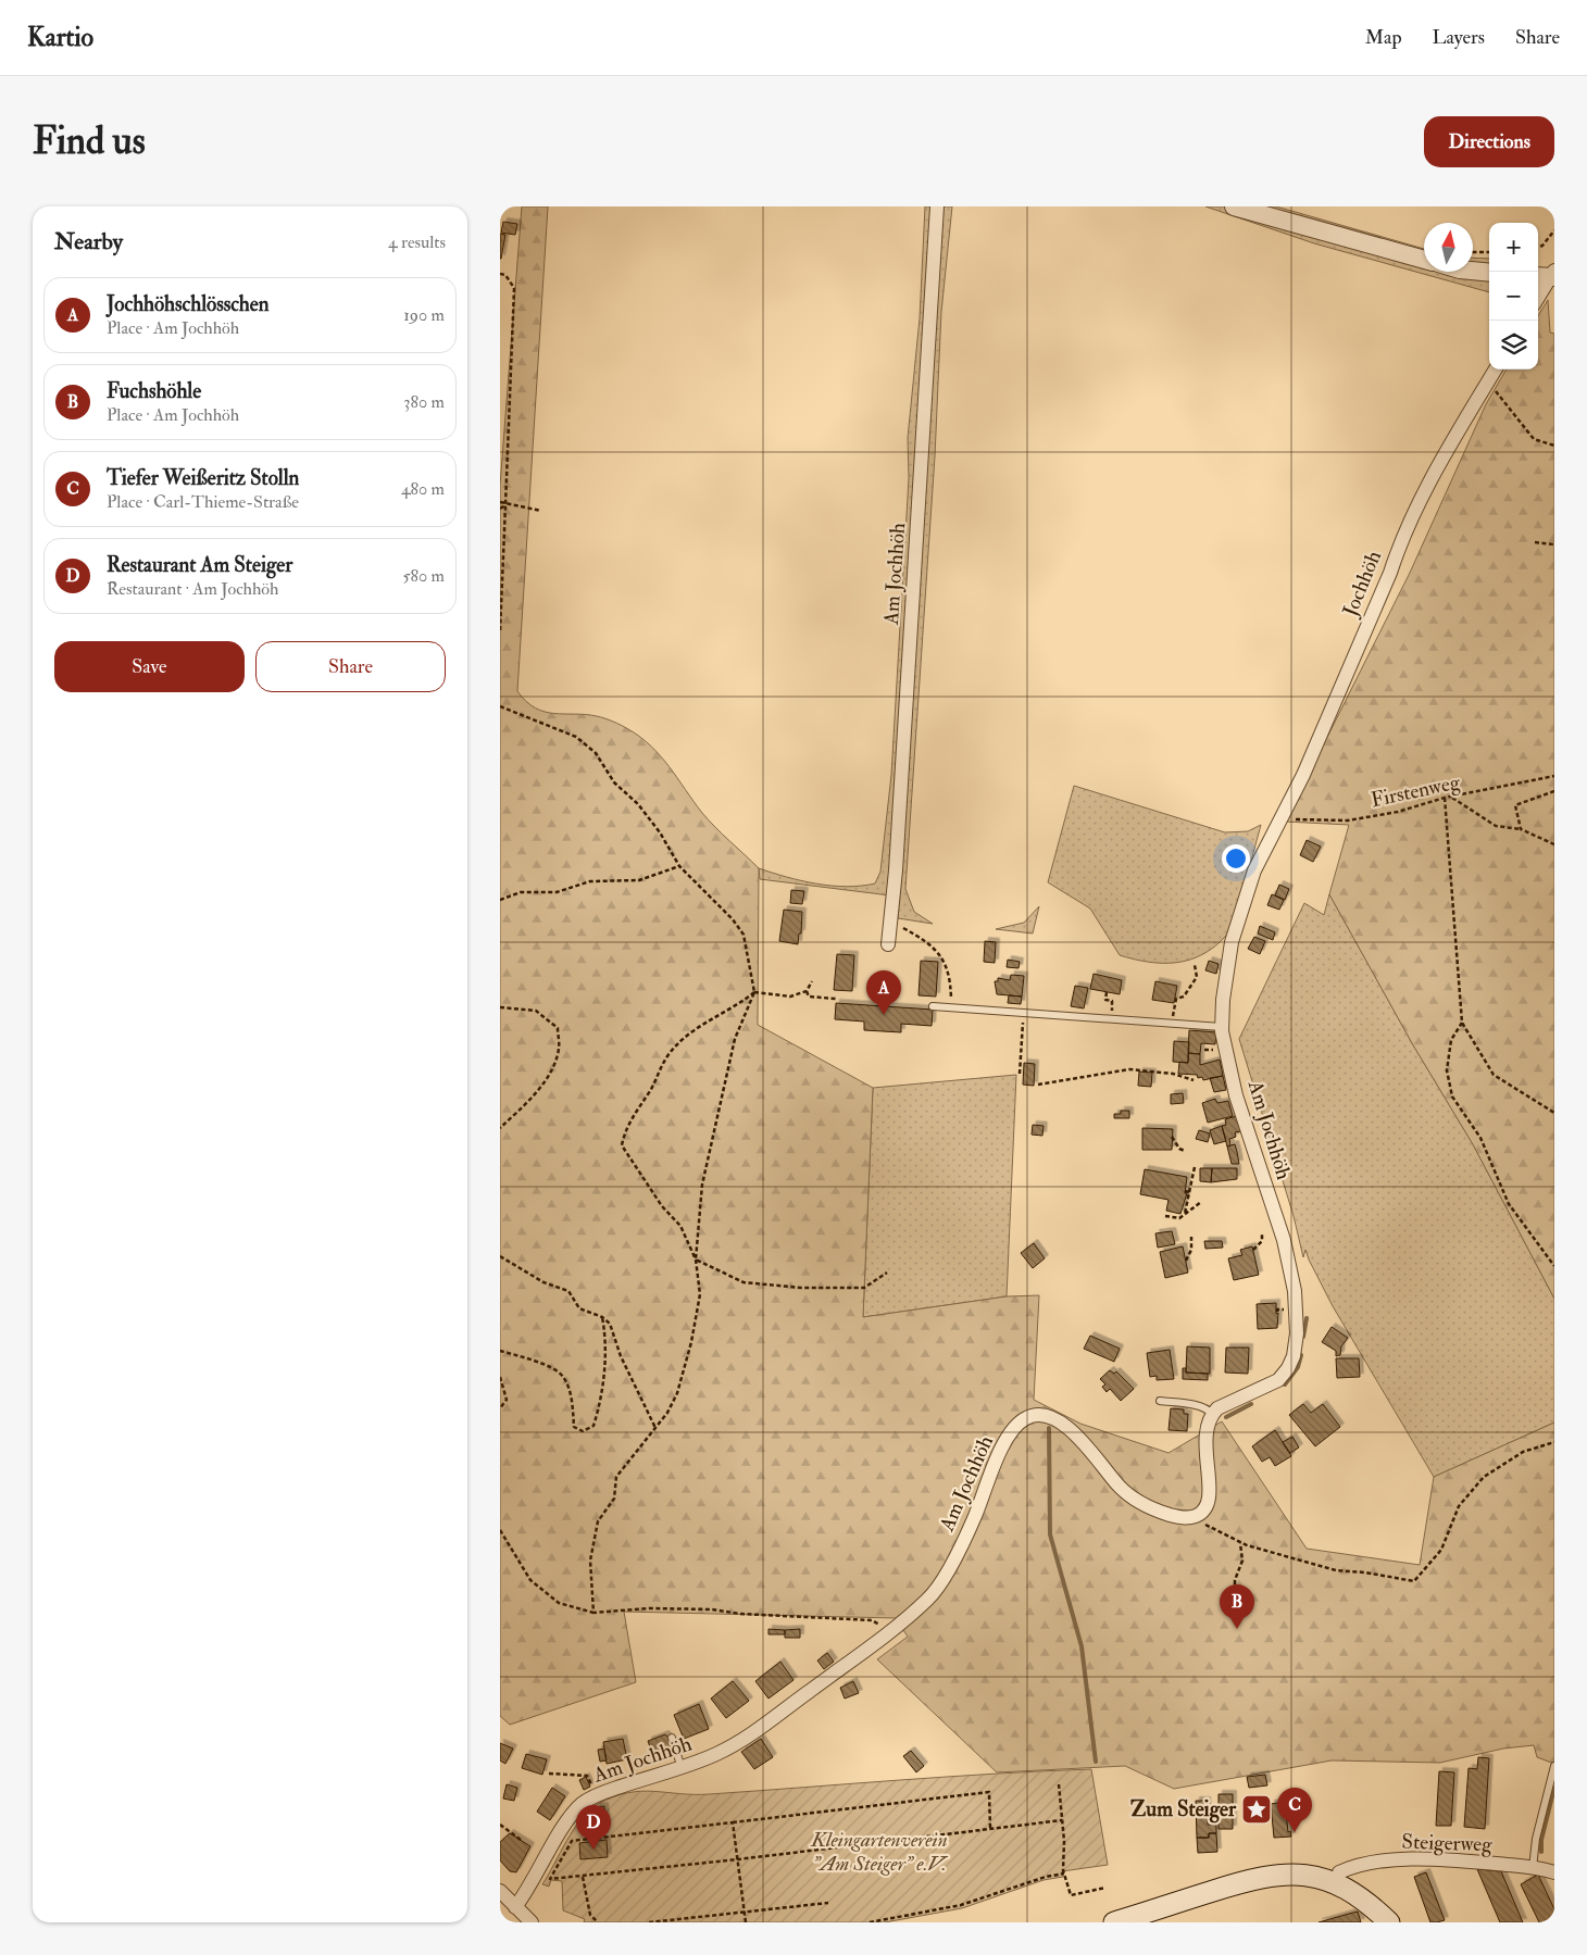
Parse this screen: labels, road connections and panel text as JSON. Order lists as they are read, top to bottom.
{
  "streets": {
    "street": ["Am Jochhöh", "Jochhöh", "Steigerweg"],
    "path": ["Firstenweg"]
  },
  "crossings": [
    ["Am Jochhöh", "Jochhöh"],
    ["Am Jochhöh", "Firstenweg"],
    ["Jochhöh", "Firstenweg"]
  ],
  "parks": ["Kleingartenverein \"Am Steiger\" e.V."],
  "places": {
    "place": ["Zum Steiger"]
  },
  "north": "top",
  "page": {
    "header": "Kartio",
    "nav": ["Map", "Layers", "Share"],
    "buttons": [
      "Directions",
      ["Save", "Share"]
    ],
    "title": "Find us",
    "heading": ["Nearby", "4 results"],
    "map_buttons": ["+", "−"],
    "list": [
      {
        "mark": "A",
        "name": "Jochhöhschlösschen",
        "note": "Place · Am Jochhöh",
        "value": "190 m"
      },
      {
        "mark": "B",
        "name": "Fuchshöhle",
        "note": "Place · Am Jochhöh",
        "value": "380 m"
      },
      {
        "mark": "C",
        "name": "Tiefer Weißeritz Stolln",
        "note": "Place · Carl-Thieme-Straße",
        "value": "480 m"
      },
      {
        "mark": "D",
        "name": "Restaurant Am Steiger",
        "note": "Restaurant · Am Jochhöh",
        "value": "580 m"
      }
    ],
    "pins": [
      "A",
      "B",
      "C",
      "D"
    ]
  }
}
